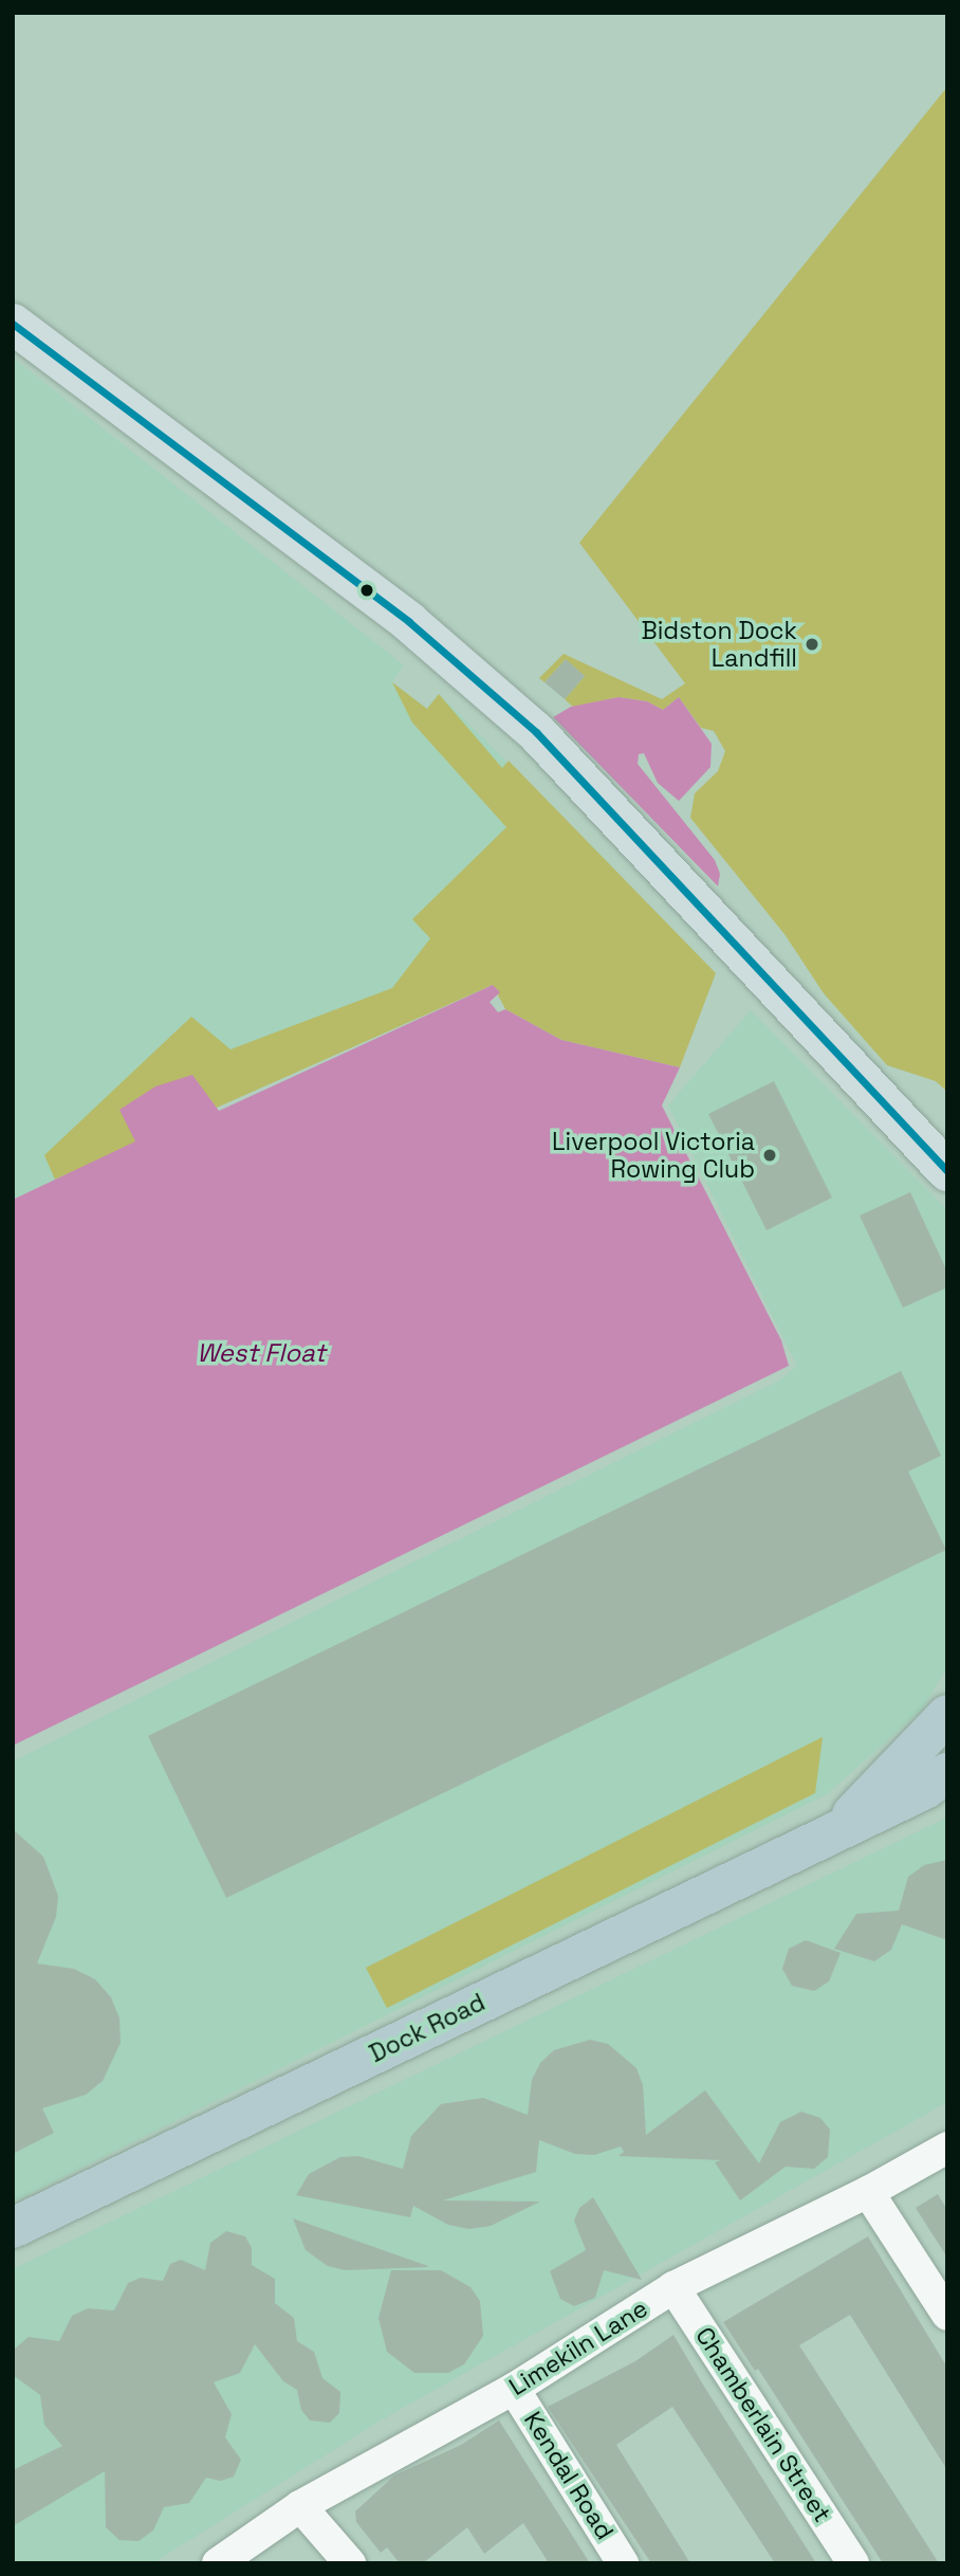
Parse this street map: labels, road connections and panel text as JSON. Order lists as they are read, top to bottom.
{
  "streets": {
    "highway": ["Dock Road"],
    "street": ["Limekiln Lane", "Chamberlain Street", "Kendal Road"]
  },
  "crossings": [
    ["Limekiln Lane", "Chamberlain Street"],
    ["Limekiln Lane", "Kendal Road"]
  ],
  "water": ["West Float"],
  "places": ["Bidston Dock Landfill", "Liverpool Victoria Rowing Club"]
}
